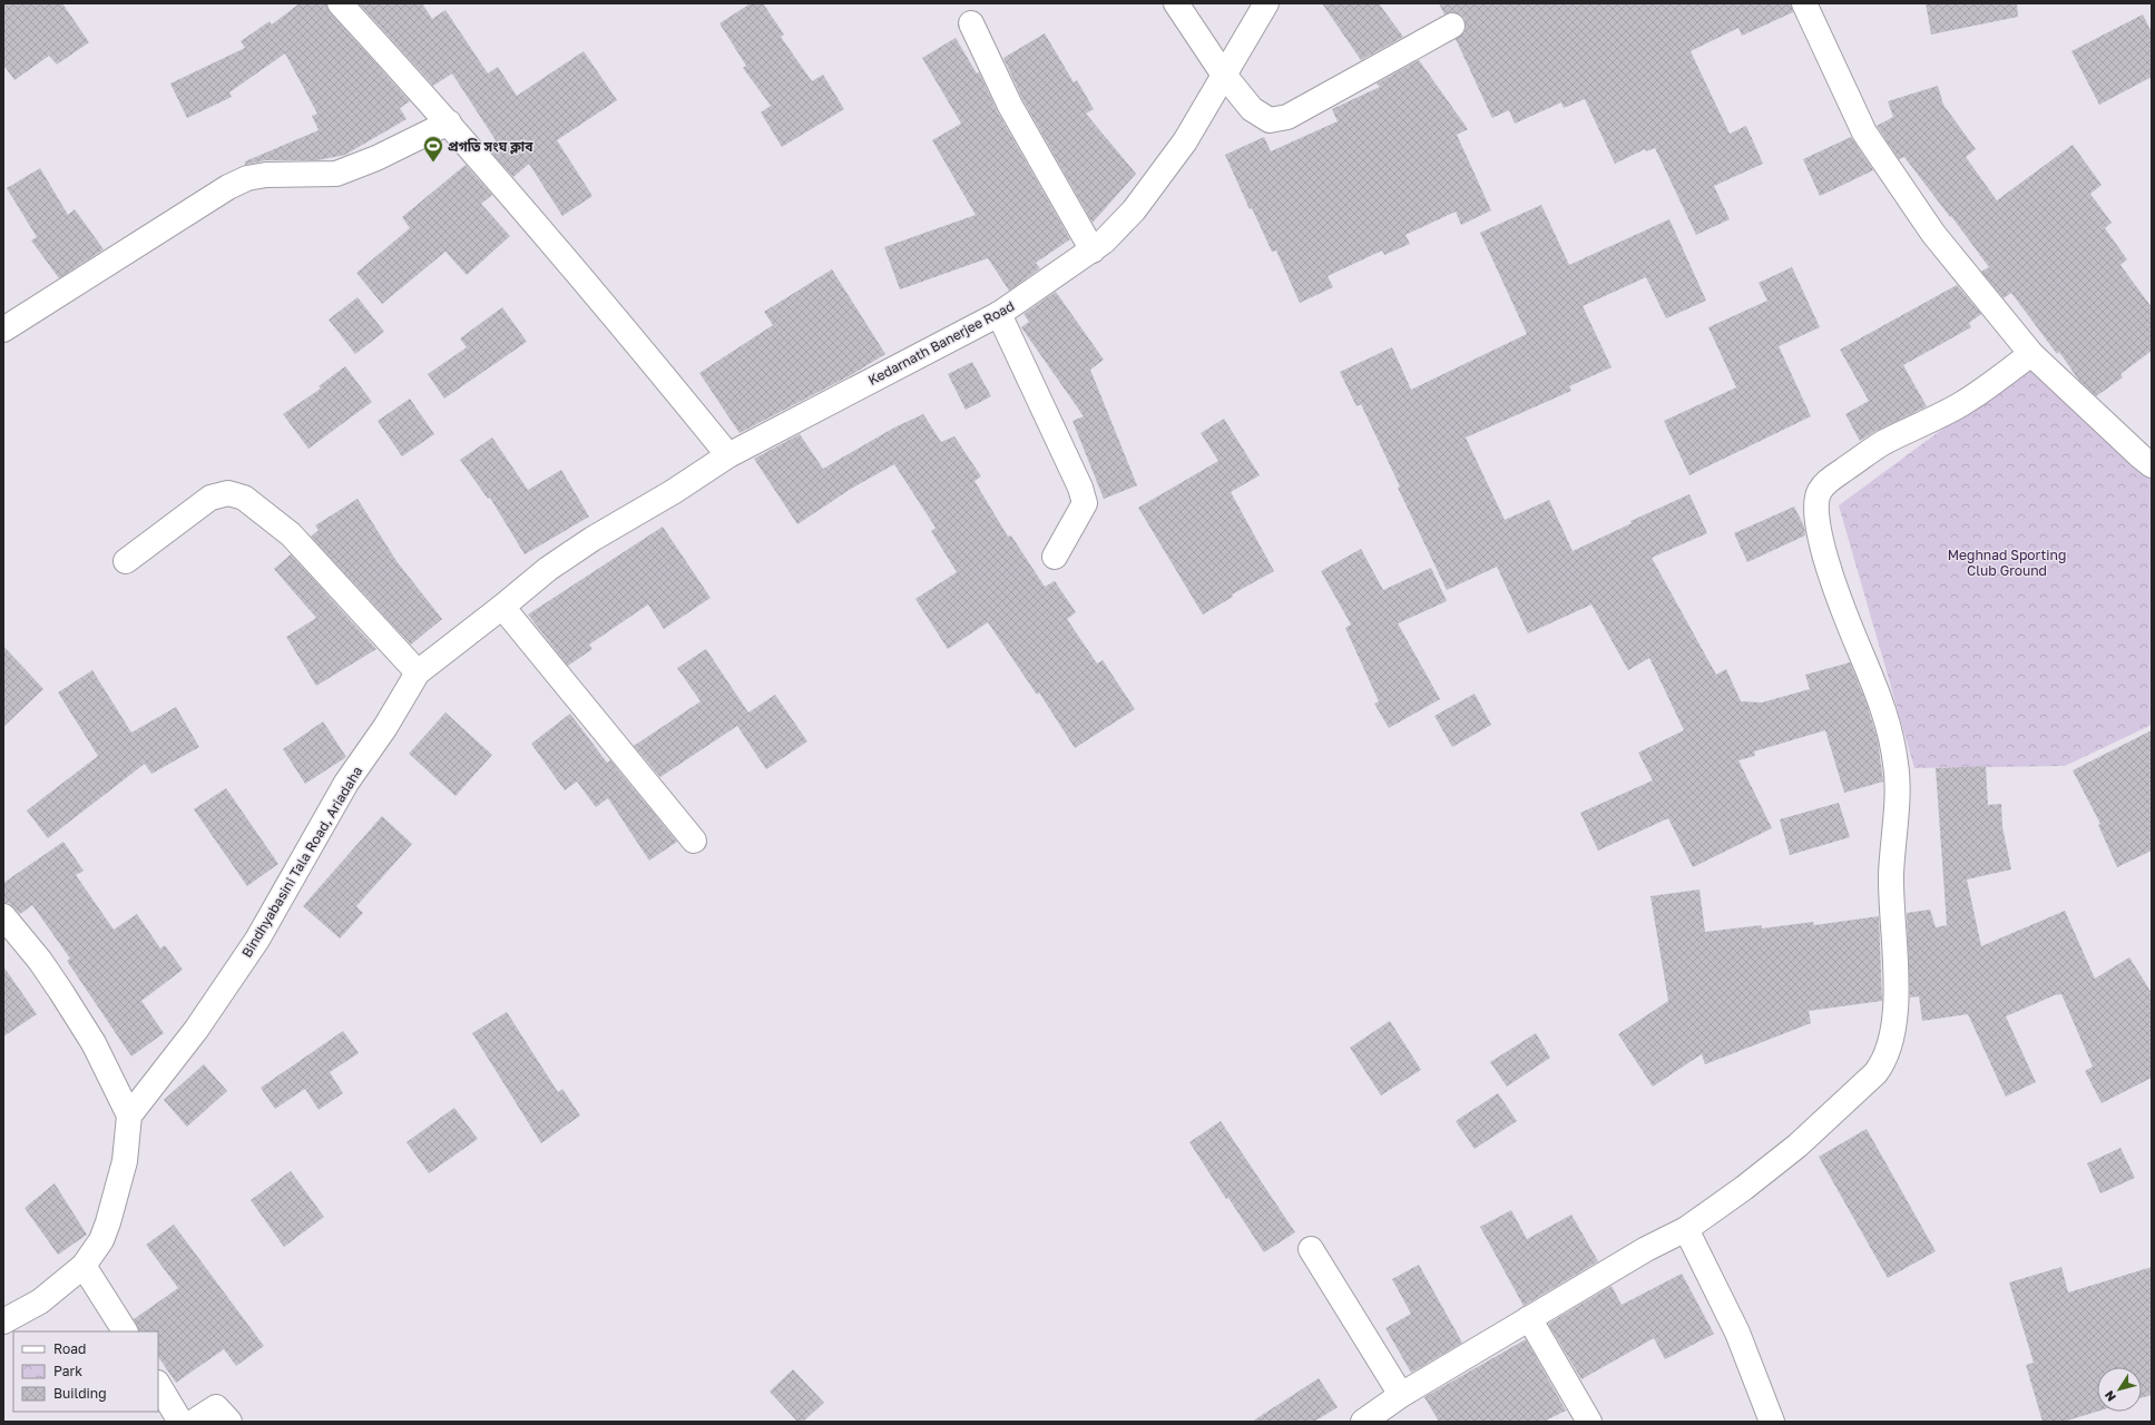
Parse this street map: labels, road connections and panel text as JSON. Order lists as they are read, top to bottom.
{
  "streets": {
    "street": ["Kedarnath Banerjee Road", "Bindhyabasini Tala Road, Ariadaha"]
  },
  "crossings": [
    ["Kedarnath Banerjee Road", "Bindhyabasini Tala Road, Ariadaha"]
  ],
  "parks": ["Meghnad Sporting Club Ground"],
  "places": {
    "sports": ["প্রগতি সংঘ ক্লাব"]
  },
  "legend": ["Road", "Park", "Building"],
  "north": "bottom left"
}
